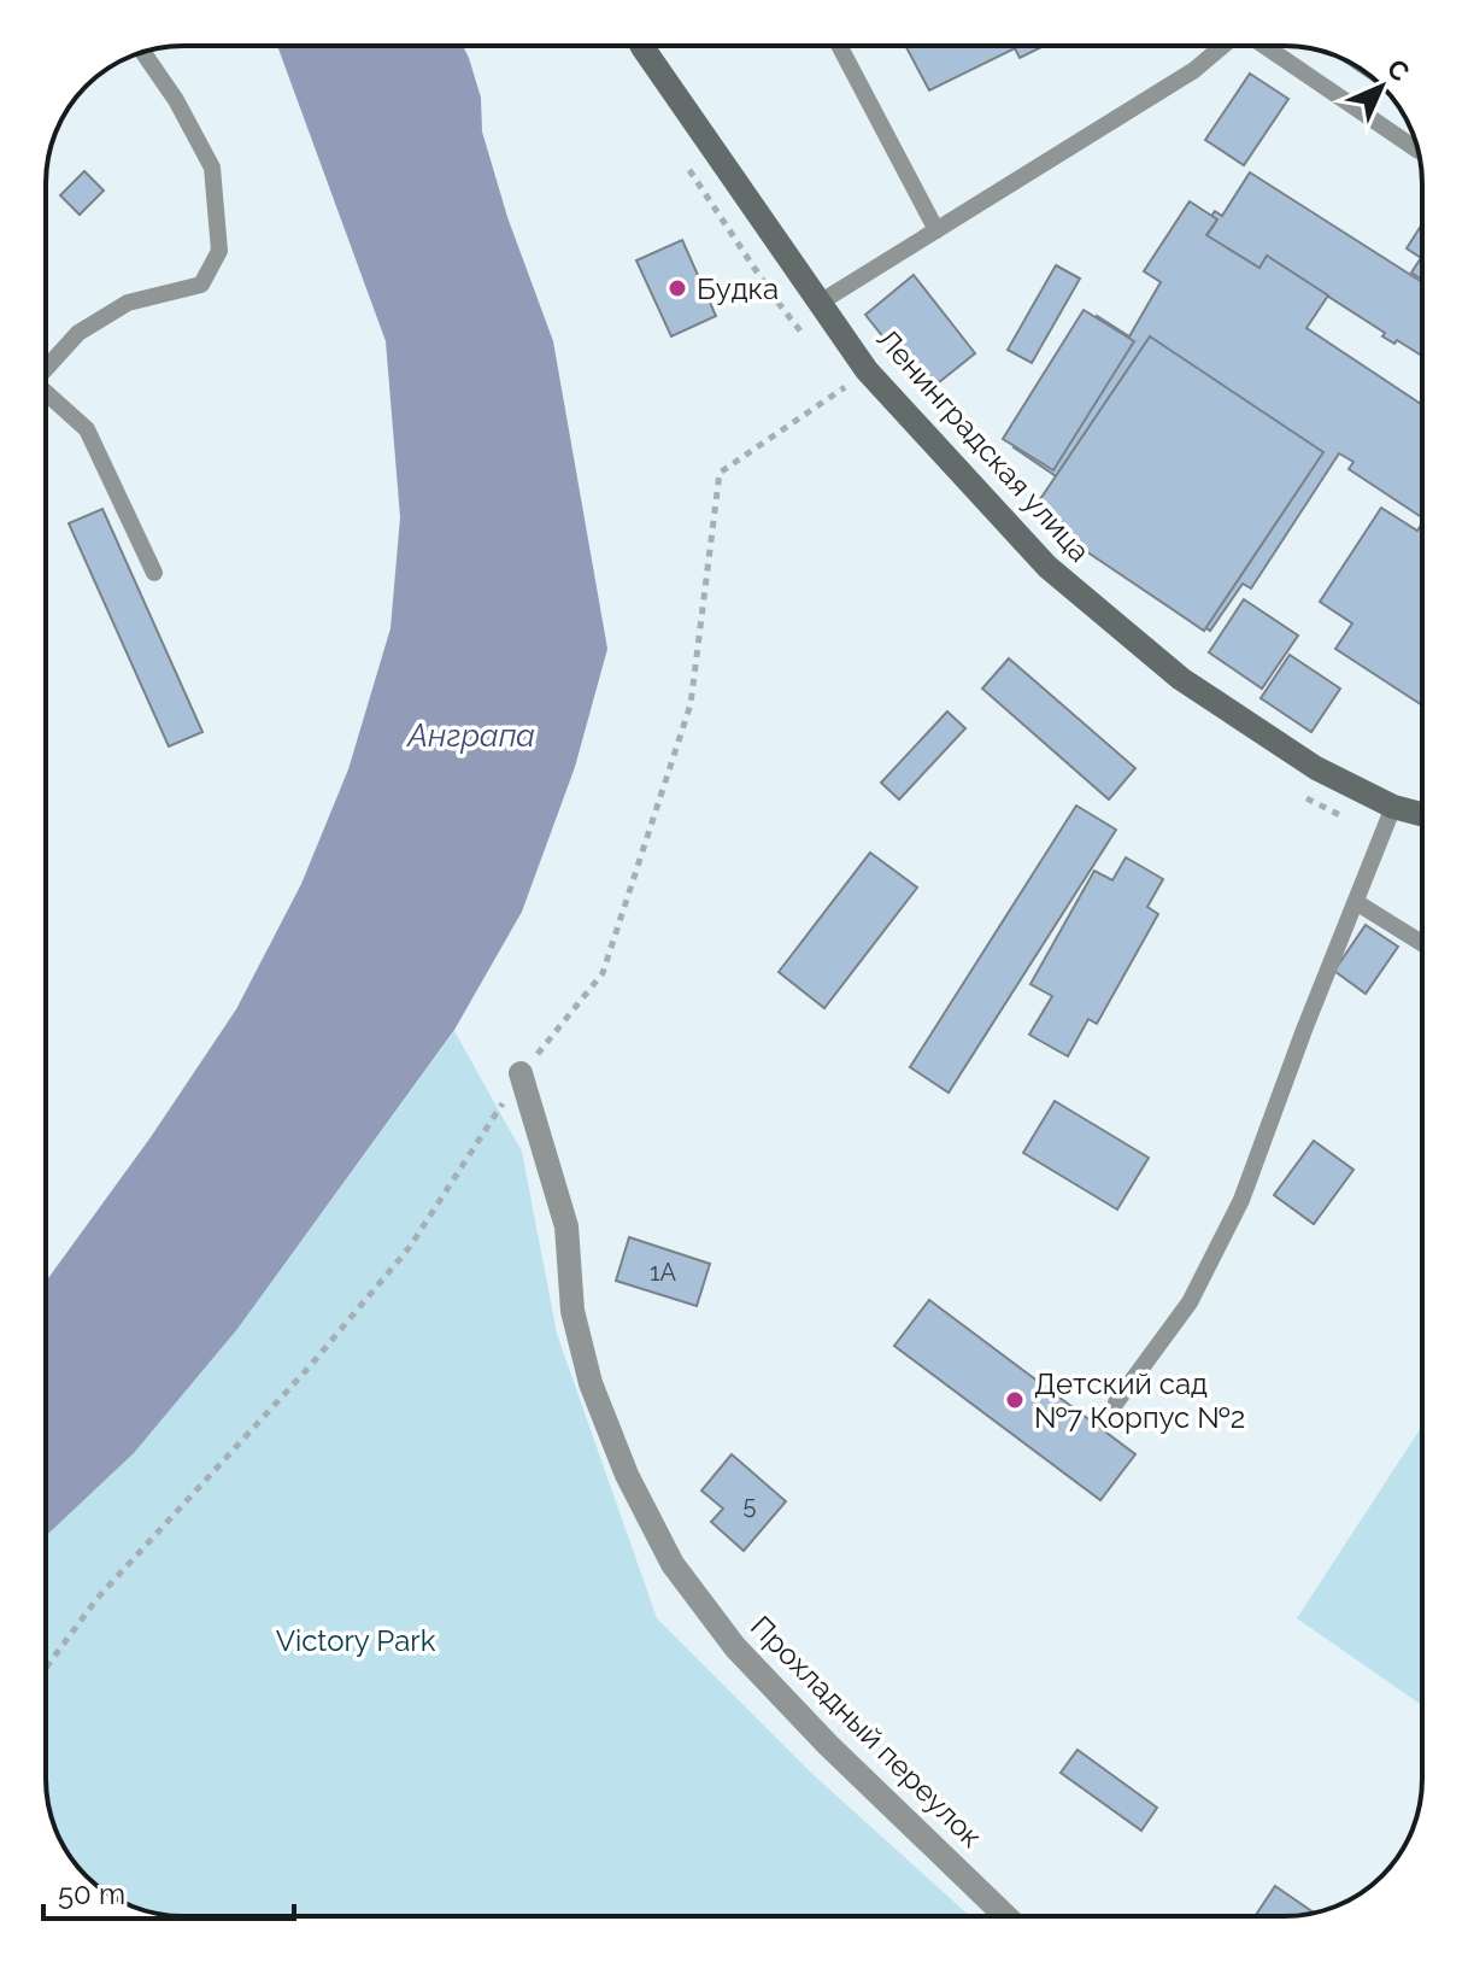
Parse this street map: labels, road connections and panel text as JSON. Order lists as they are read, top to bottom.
{
  "streets": {
    "street": ["Ленинградская улица", "Прохладный переулок"]
  },
  "water": ["Анграпа"],
  "parks": ["Victory Park"],
  "places": ["Будка", "Детский сад №7 Корпус №2"],
  "house_numbers": ["1А", "5"],
  "scale_bar": "50 m",
  "north": "top right"
}
